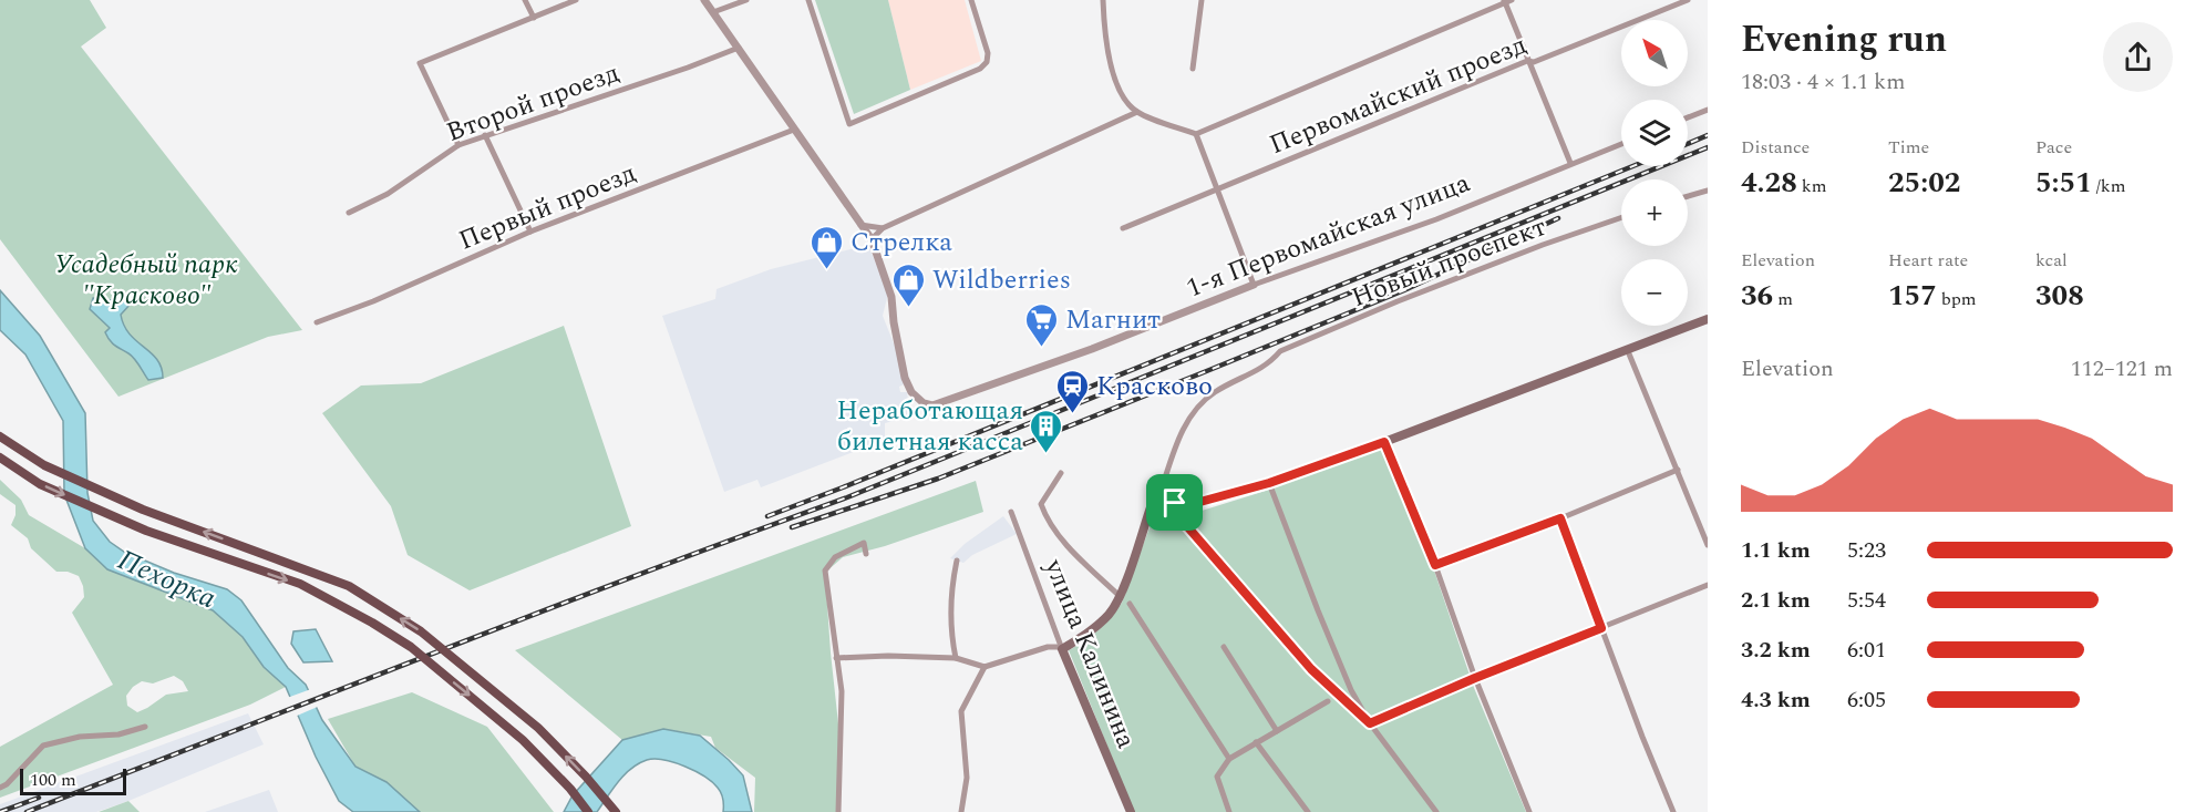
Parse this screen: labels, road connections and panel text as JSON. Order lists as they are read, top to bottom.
{
  "streets": {
    "main road": ["улица Калинина"],
    "street": [
      "Первомайский проезд",
      "Второй проезд",
      "Первый проезд",
      "1-я Первомайская улица",
      "Новый проспект"
    ]
  },
  "water": ["Пехорка"],
  "parks": ["Усадебный парк \"Красково\""],
  "places": {
    "shop": ["Стрелка", "Wildberries"],
    "supermarket": ["Магнит"],
    "station": ["Красково"],
    "building": ["Неработающая билетная касса"]
  },
  "scale_bar": "100 m",
  "north": "top left",
  "page": {
    "heading": ["Evening run", "18:03 · 4 × 1.1 km"],
    "map_buttons": ["+", "−"],
    "stats": [
      ["Distance", "4.28 km"],
      ["Time", "25:02"],
      ["Pace", "5:51 /km"],
      ["Elevation", "36 m"],
      ["Heart rate", "157 bpm"],
      ["kcal", "308"]
    ],
    "chart": ["Elevation", "112–121 m"],
    "list": [
      {
        "name": "1.1 km",
        "note": "5:23"
      },
      {
        "name": "2.1 km",
        "note": "5:54"
      },
      {
        "name": "3.2 km",
        "note": "6:01"
      },
      {
        "name": "4.3 km",
        "note": "6:05"
      }
    ],
    "scale": "100 m"
  }
}
